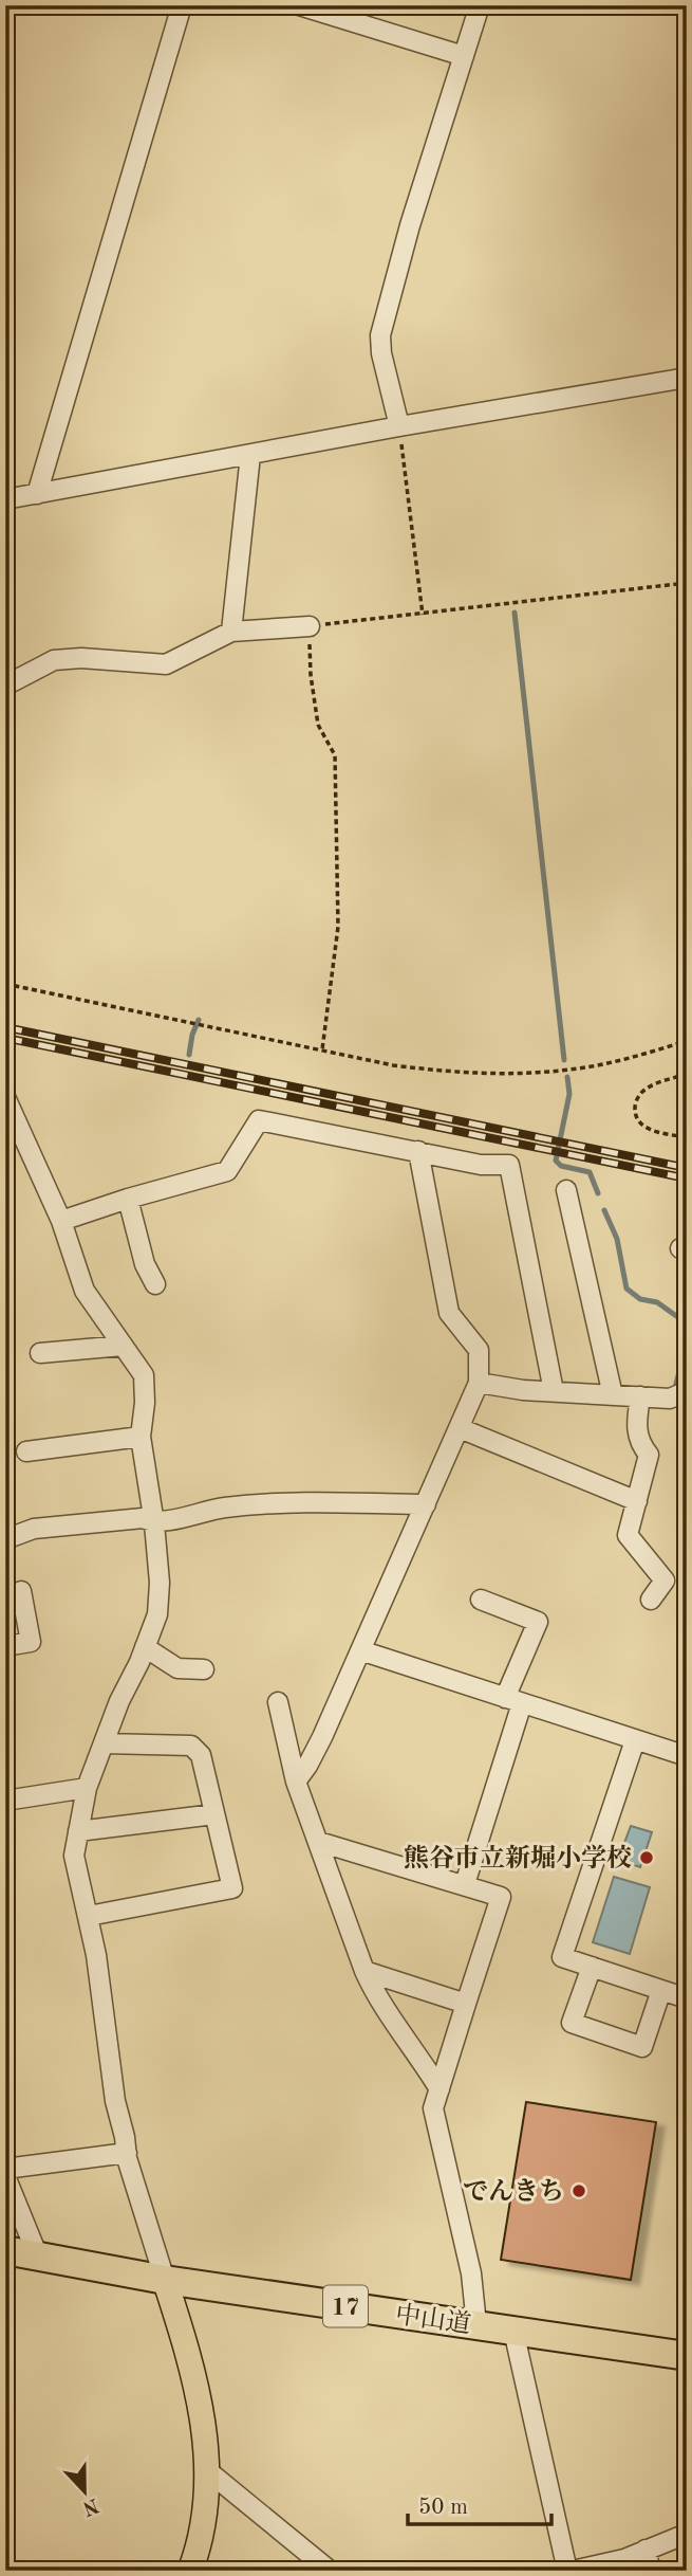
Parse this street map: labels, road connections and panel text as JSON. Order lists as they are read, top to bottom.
{
  "streets": {
    "highway": ["17", "中山道"]
  },
  "places": ["熊谷市立新堀小学校", "でんきち"],
  "scale_bar": "50 m",
  "north": "bottom"
}
